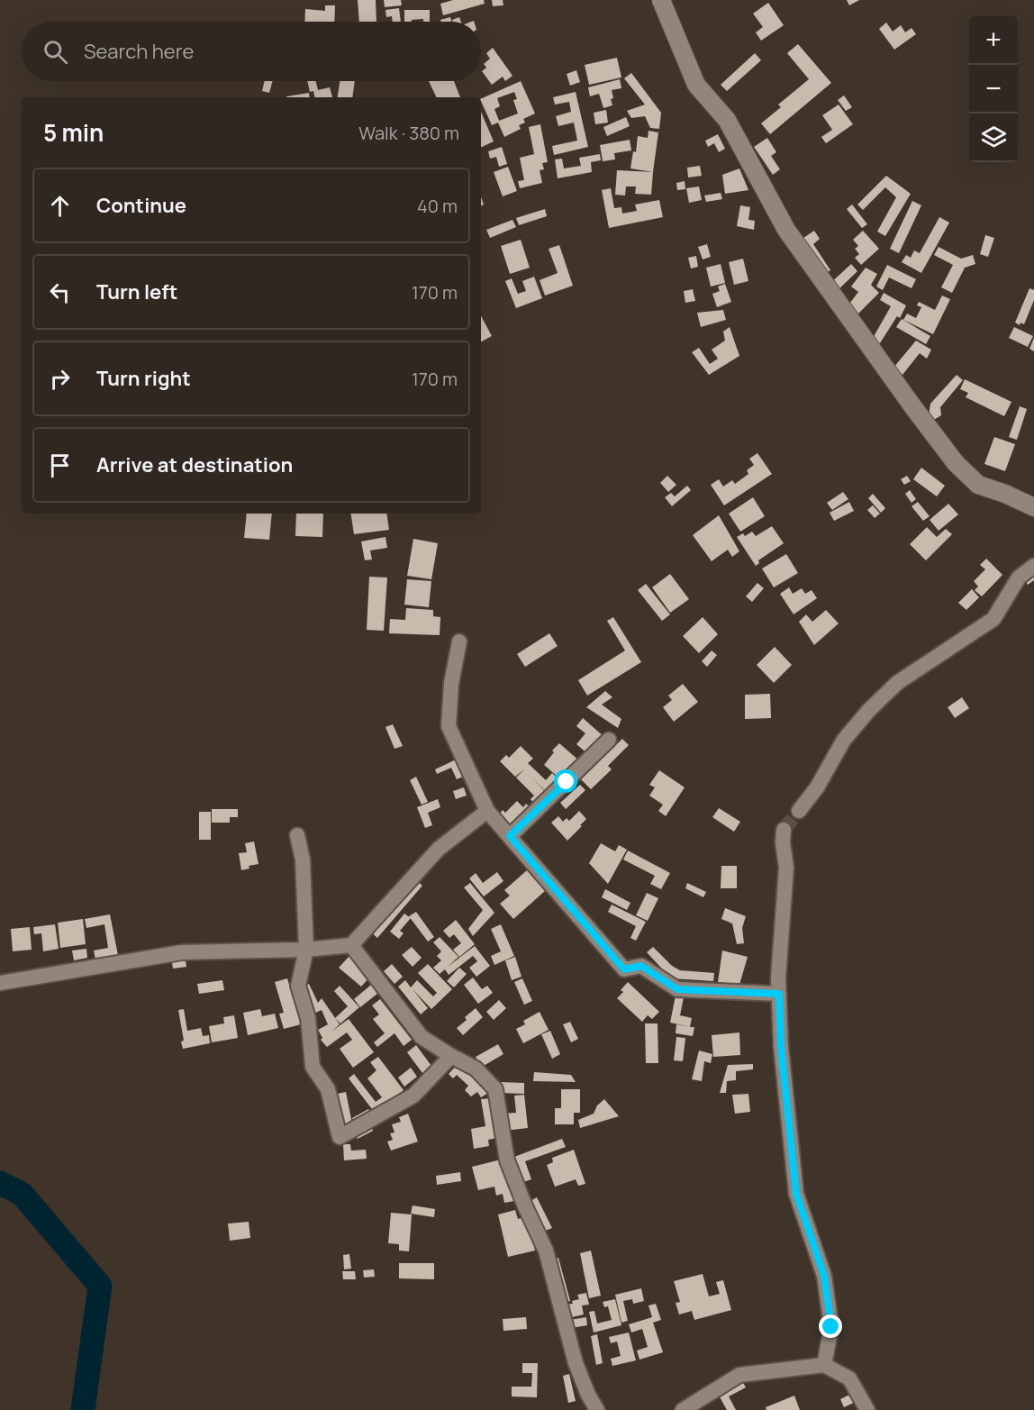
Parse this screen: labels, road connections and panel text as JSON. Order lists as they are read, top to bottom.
{
  "page": {
    "map_buttons": ["+", "−"],
    "search": "Search here",
    "heading": ["5 min", "Walk · 380 m"],
    "list": [
      ["Continue", "40 m"],
      ["Turn left", "170 m"],
      ["Turn right", "170 m"],
      "Arrive at destination"
    ]
  }
}
